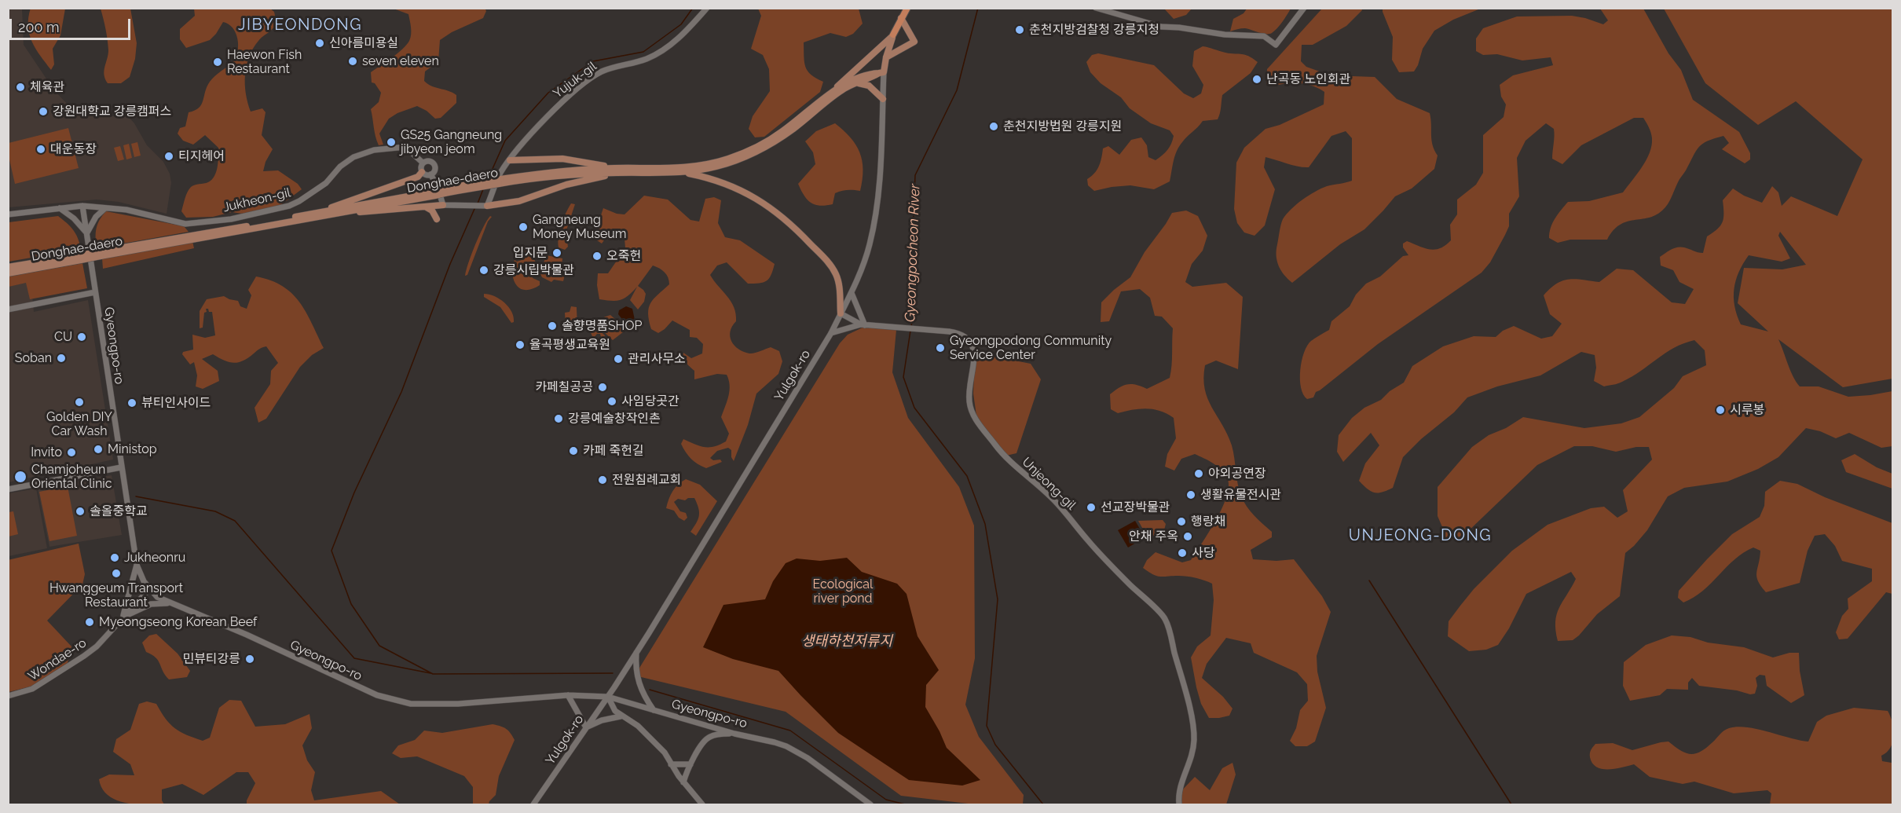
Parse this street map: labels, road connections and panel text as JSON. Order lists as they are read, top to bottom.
{
  "streets": {
    "main road": ["Donghae-daero"],
    "street": [
      "Yujuk-gil",
      "Jukheon-gil",
      "Gyeongpo-ro",
      "Yulgok-ro",
      "Unjeong-gil",
      "Wondae-ro"
    ]
  },
  "crossings": [
    ["Donghae-daero", "Yulgok-ro"],
    ["Jukheon-gil", "Gyeongpo-ro"],
    ["Gyeongpo-ro", "Yulgok-ro"],
    ["Gyeongpo-ro", "Wondae-ro"],
    ["Yulgok-ro", "Unjeong-gil"]
  ],
  "districts": ["JIBYEONDONG", "UNJEONG-DONG"],
  "water": ["Gyeongpocheon River", "생태하천저류지"],
  "parks": ["Ecological river pond"],
  "places": [
    "춘천지방검찰청 강릉지청",
    "신아름미용실",
    "seven eleven",
    "Haewon Fish Restaurant",
    "난곡동 노인회관",
    "체육관",
    "강원대학교 강릉캠퍼스",
    "춘천지방법원 강릉지원",
    "GS25 Gangneung jibyeon jeom",
    "대운동장",
    "티지헤어",
    "Gangneung Money Museum",
    "입지문",
    "오죽헌",
    "강릉시립박물관",
    "솔향명품SHOP",
    "CU",
    "율곡평생교육원",
    "Gyeongpodong Community Service Center",
    "Soban",
    "관리사무소",
    "카페칠공공",
    "사임당곳간",
    "Golden DIY Car Wash",
    "뷰티인사이드",
    "시루봉",
    "강릉예술창작인촌",
    "Ministop",
    "카페 죽헌길",
    "Invito",
    "야외공연장",
    "Chamjoheun Oriental Clinic",
    "전원침례교회",
    "생활유물전시관",
    "선교장박물관",
    "솔올중학교",
    "행랑채",
    "안채 주옥",
    "사당",
    "Jukheonru",
    "Hwanggeum Transport Restaurant",
    "Myeongseong Korean Beef",
    "민뷰티강릉"
  ],
  "scale_bar": "200 m"
}
